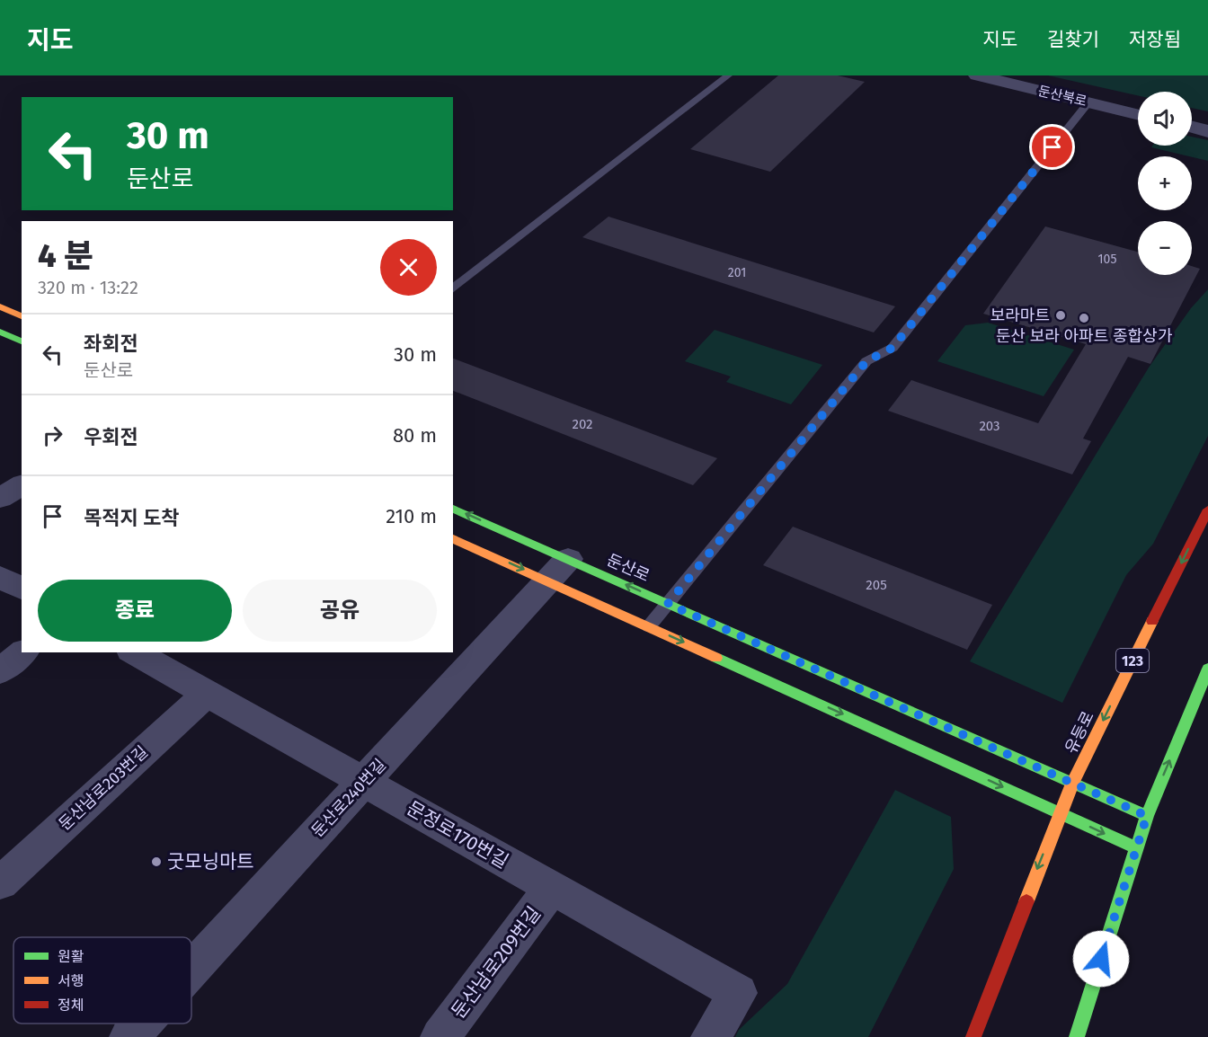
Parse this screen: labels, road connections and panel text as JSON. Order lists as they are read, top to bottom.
{
  "streets": {
    "main road": ["둔산로", "123", "유등로"],
    "street": [
      "둔산북로",
      "둔산남로203번길",
      "둔산로240번길",
      "문정로170번길",
      "둔산남로209번길"
    ]
  },
  "crossings": [
    ["둔산로", "유등로"],
    ["둔산로", "둔산로240번길"],
    ["둔산남로203번길", "문정로170번길"],
    ["둔산로240번길", "문정로170번길"],
    ["문정로170번길", "둔산남로209번길"]
  ],
  "places": ["보라마트", "둔산 보라 아파트 종합상가", "굿모닝마트"],
  "house_numbers": [
    "105",
    "201",
    "202",
    "203",
    "205"
  ],
  "legend": ["원활", "서행", "정체"],
  "page": {
    "header": "지도",
    "nav": ["지도", "길찾기", "저장됨"],
    "map_buttons": ["+", "−"],
    "turn": ["30 m", "둔산로"],
    "heading": ["4 분", "320 m · 13:22"],
    "list": [
      {
        "name": "좌회전",
        "note": "둔산로",
        "value": "30 m"
      },
      {
        "name": "우회전",
        "value": "80 m"
      },
      {
        "name": "목적지 도착",
        "value": "210 m"
      }
    ],
    "buttons": ["종료", "공유"]
  }
}
